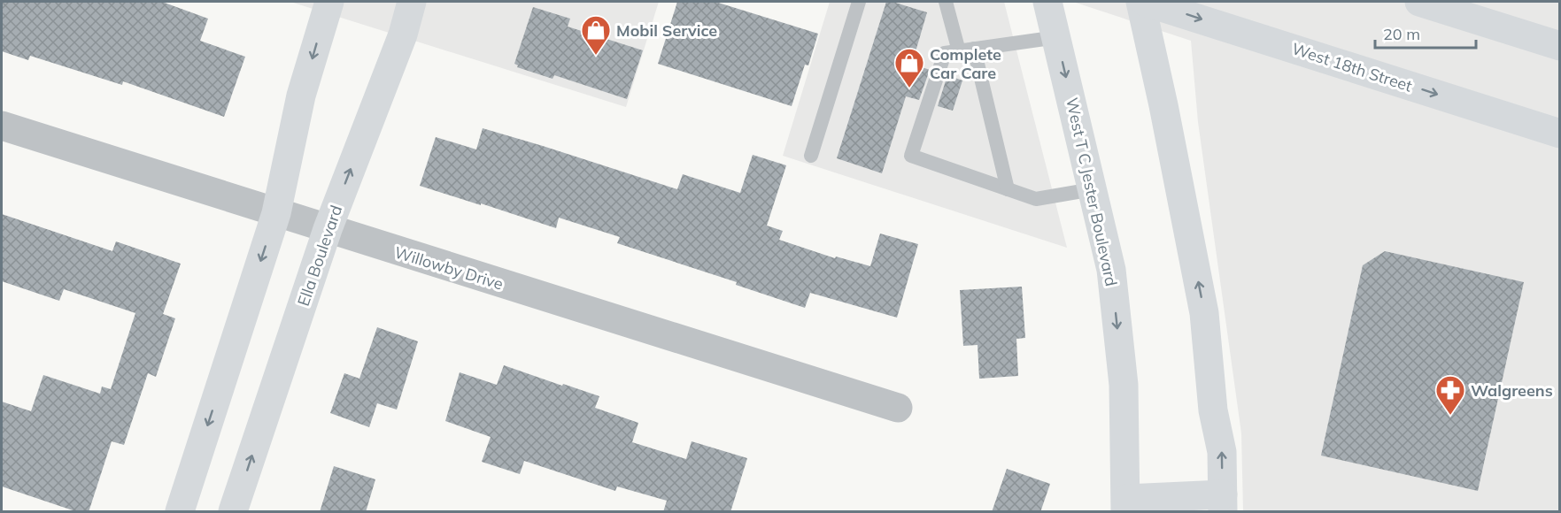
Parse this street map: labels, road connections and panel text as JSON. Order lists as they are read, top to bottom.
{
  "streets": {
    "main road": ["West 18th Street", "West T C Jester Boulevard", "Ella Boulevard"],
    "street": ["Willowby Drive"]
  },
  "crossings": [
    ["Ella Boulevard", "Willowby Drive"]
  ],
  "places": {
    "shop": ["Mobil Service", "Complete Car Care"],
    "pharmacy": ["Walgreens"]
  },
  "scale_bar": "20 m"
}
